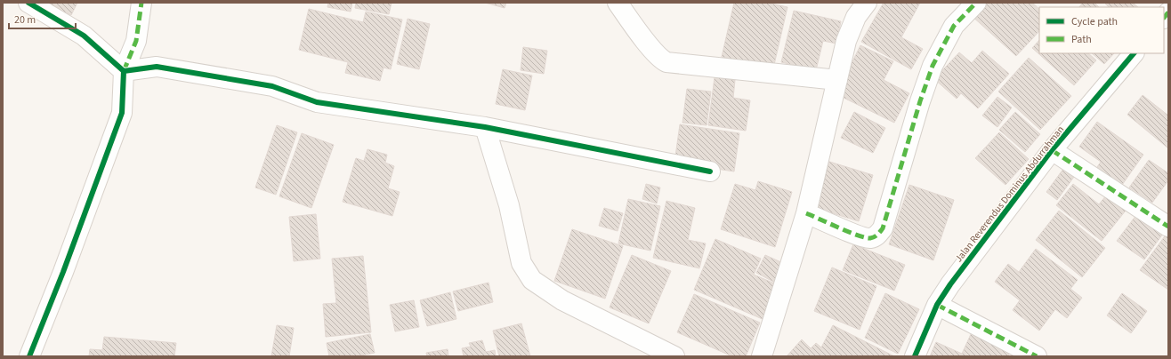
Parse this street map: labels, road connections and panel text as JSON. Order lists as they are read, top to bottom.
{
  "streets": {
    "street": ["Jalan Reverendus Dominus Abdurrahman"]
  },
  "legend": ["Cycle path", "Path"],
  "scale_bar": "20 m"
}
